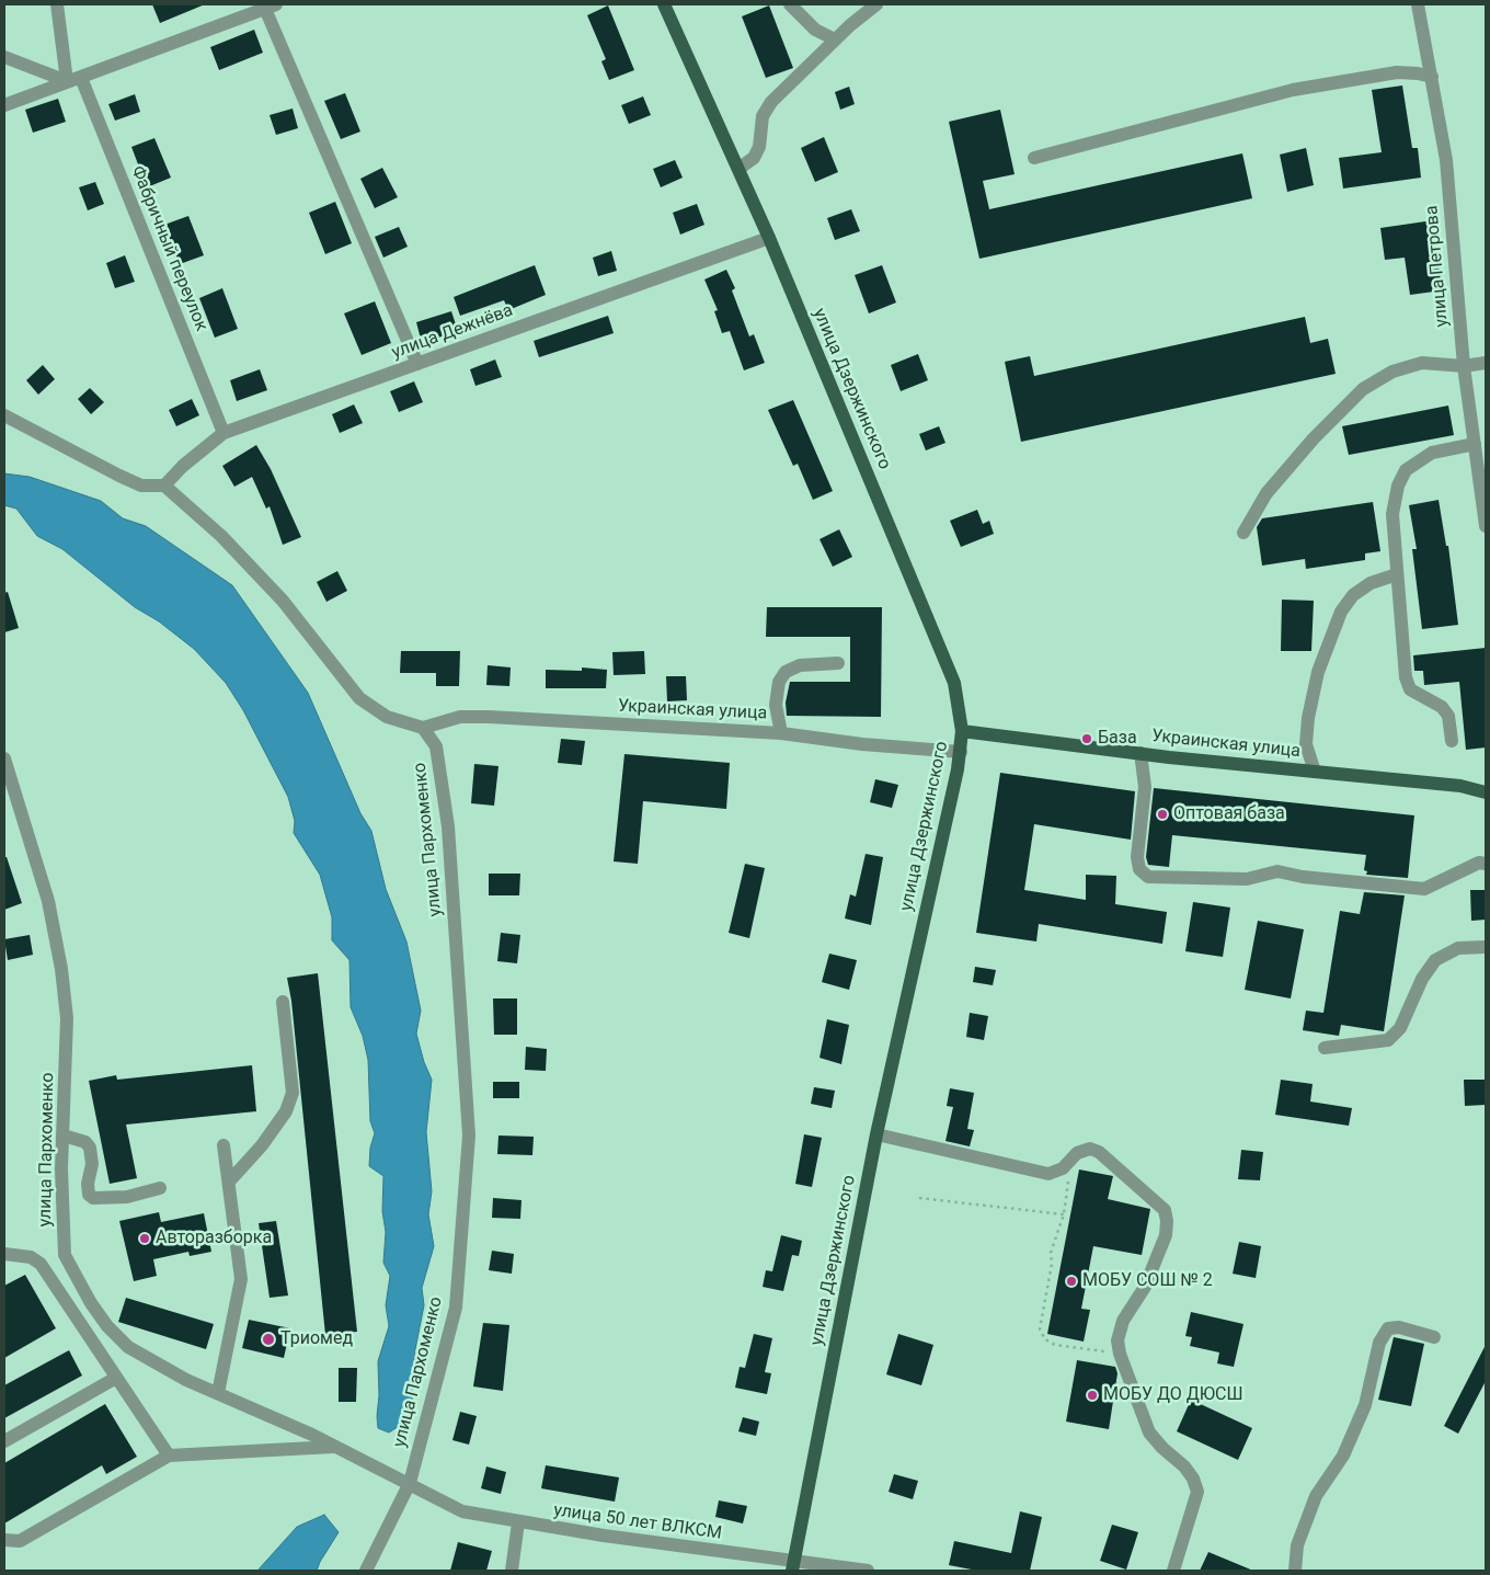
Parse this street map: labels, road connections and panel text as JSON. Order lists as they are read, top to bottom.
{
  "streets": {
    "main road": ["улица Дзержинского", "Украинская улица"],
    "street": [
      "Фабричный переулок",
      "улица Петрова",
      "улица Дежнёва",
      "улица Пархоменко",
      "улица 50 лет ВЛКСМ"
    ]
  },
  "crossings": [
    ["Фабричный переулок", "улица Дежнёва"],
    ["улица Дежнёва", "улица Дзержинского"],
    ["улица Дзержинского", "Украинская улица"],
    ["улица Дзержинского", "улица 50 лет ВЛКСМ"],
    ["Украинская улица", "улица Пархоменко"],
    ["улица Пархоменко", "улица 50 лет ВЛКСМ"]
  ],
  "places": [
    "База",
    "Оптовая база",
    "Авторазборка",
    "МОБУ СОШ № 2",
    "Триомед",
    "МОБУ ДО ДЮСШ"
  ]
}
